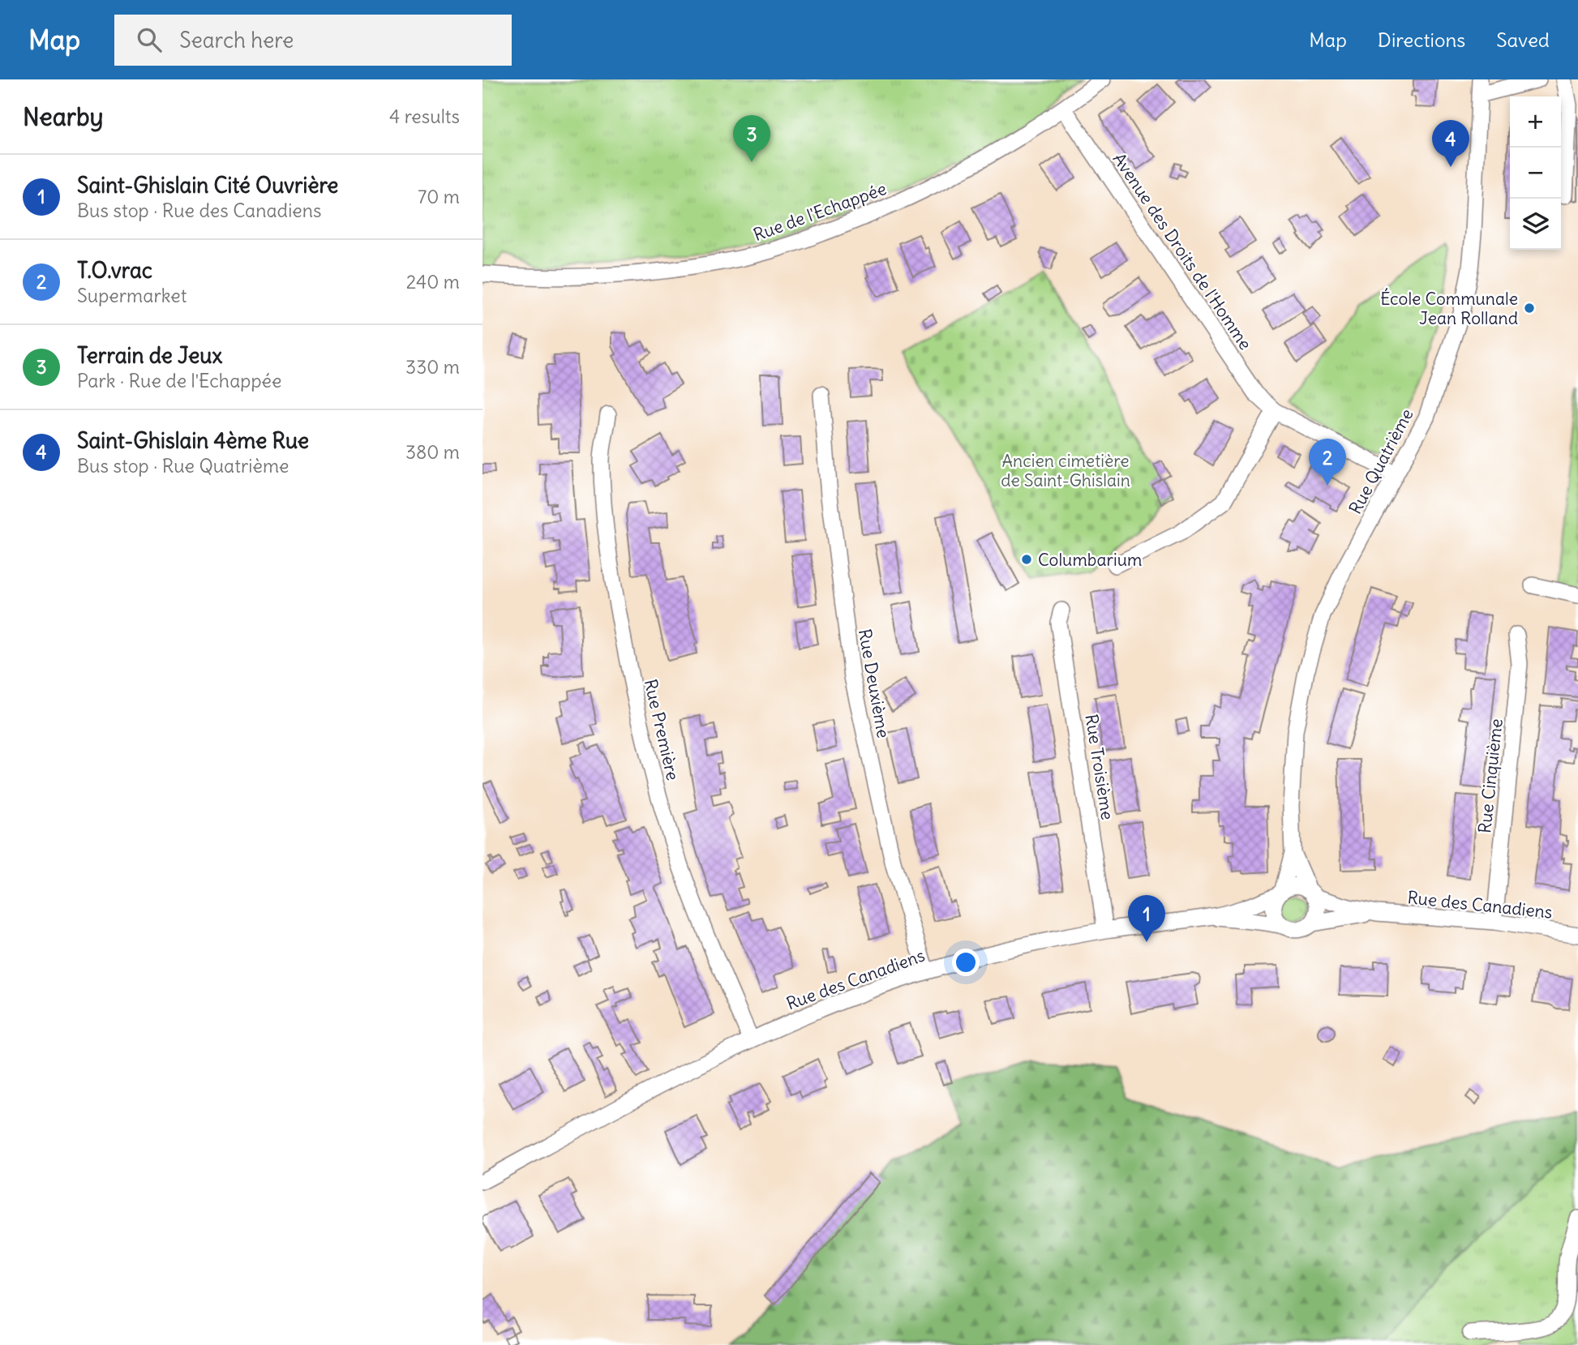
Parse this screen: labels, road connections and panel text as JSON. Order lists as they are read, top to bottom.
{
  "streets": {
    "street": [
      "Rue de l'Echappée",
      "Avenue des Droits de l'Homme",
      "Rue Quatrième",
      "Rue Deuxième",
      "Rue Première",
      "Rue Troisième",
      "Rue Cinquième",
      "Rue des Canadiens"
    ]
  },
  "crossings": [
    ["Rue de l'Echappée", "Avenue des Droits de l'Homme"],
    ["Avenue des Droits de l'Homme", "Rue Quatrième"],
    ["Rue Quatrième", "Rue des Canadiens"],
    ["Rue Deuxième", "Rue des Canadiens"],
    ["Rue Première", "Rue des Canadiens"],
    ["Rue Troisième", "Rue des Canadiens"],
    ["Rue Cinquième", "Rue des Canadiens"]
  ],
  "parks": ["Ancien cimetière de Saint-Ghislain"],
  "places": ["École Communale Jean Rolland", "Columbarium"],
  "page": {
    "header": "Map",
    "search": "Search here",
    "nav": ["Map", "Directions", "Saved"],
    "heading": ["Nearby", "4 results"],
    "map_buttons": ["+", "−"],
    "pins": [
      "3",
      "4",
      "2",
      "1"
    ],
    "list": [
      {
        "mark": "1",
        "name": "Saint-Ghislain Cité Ouvrière",
        "note": "Bus stop · Rue des Canadiens",
        "value": "70 m"
      },
      {
        "mark": "2",
        "name": "T.O.vrac",
        "note": "Supermarket",
        "value": "240 m"
      },
      {
        "mark": "3",
        "name": "Terrain de Jeux",
        "note": "Park · Rue de l'Echappée",
        "value": "330 m"
      },
      {
        "mark": "4",
        "name": "Saint-Ghislain 4ème Rue",
        "note": "Bus stop · Rue Quatrième",
        "value": "380 m"
      }
    ]
  }
}
